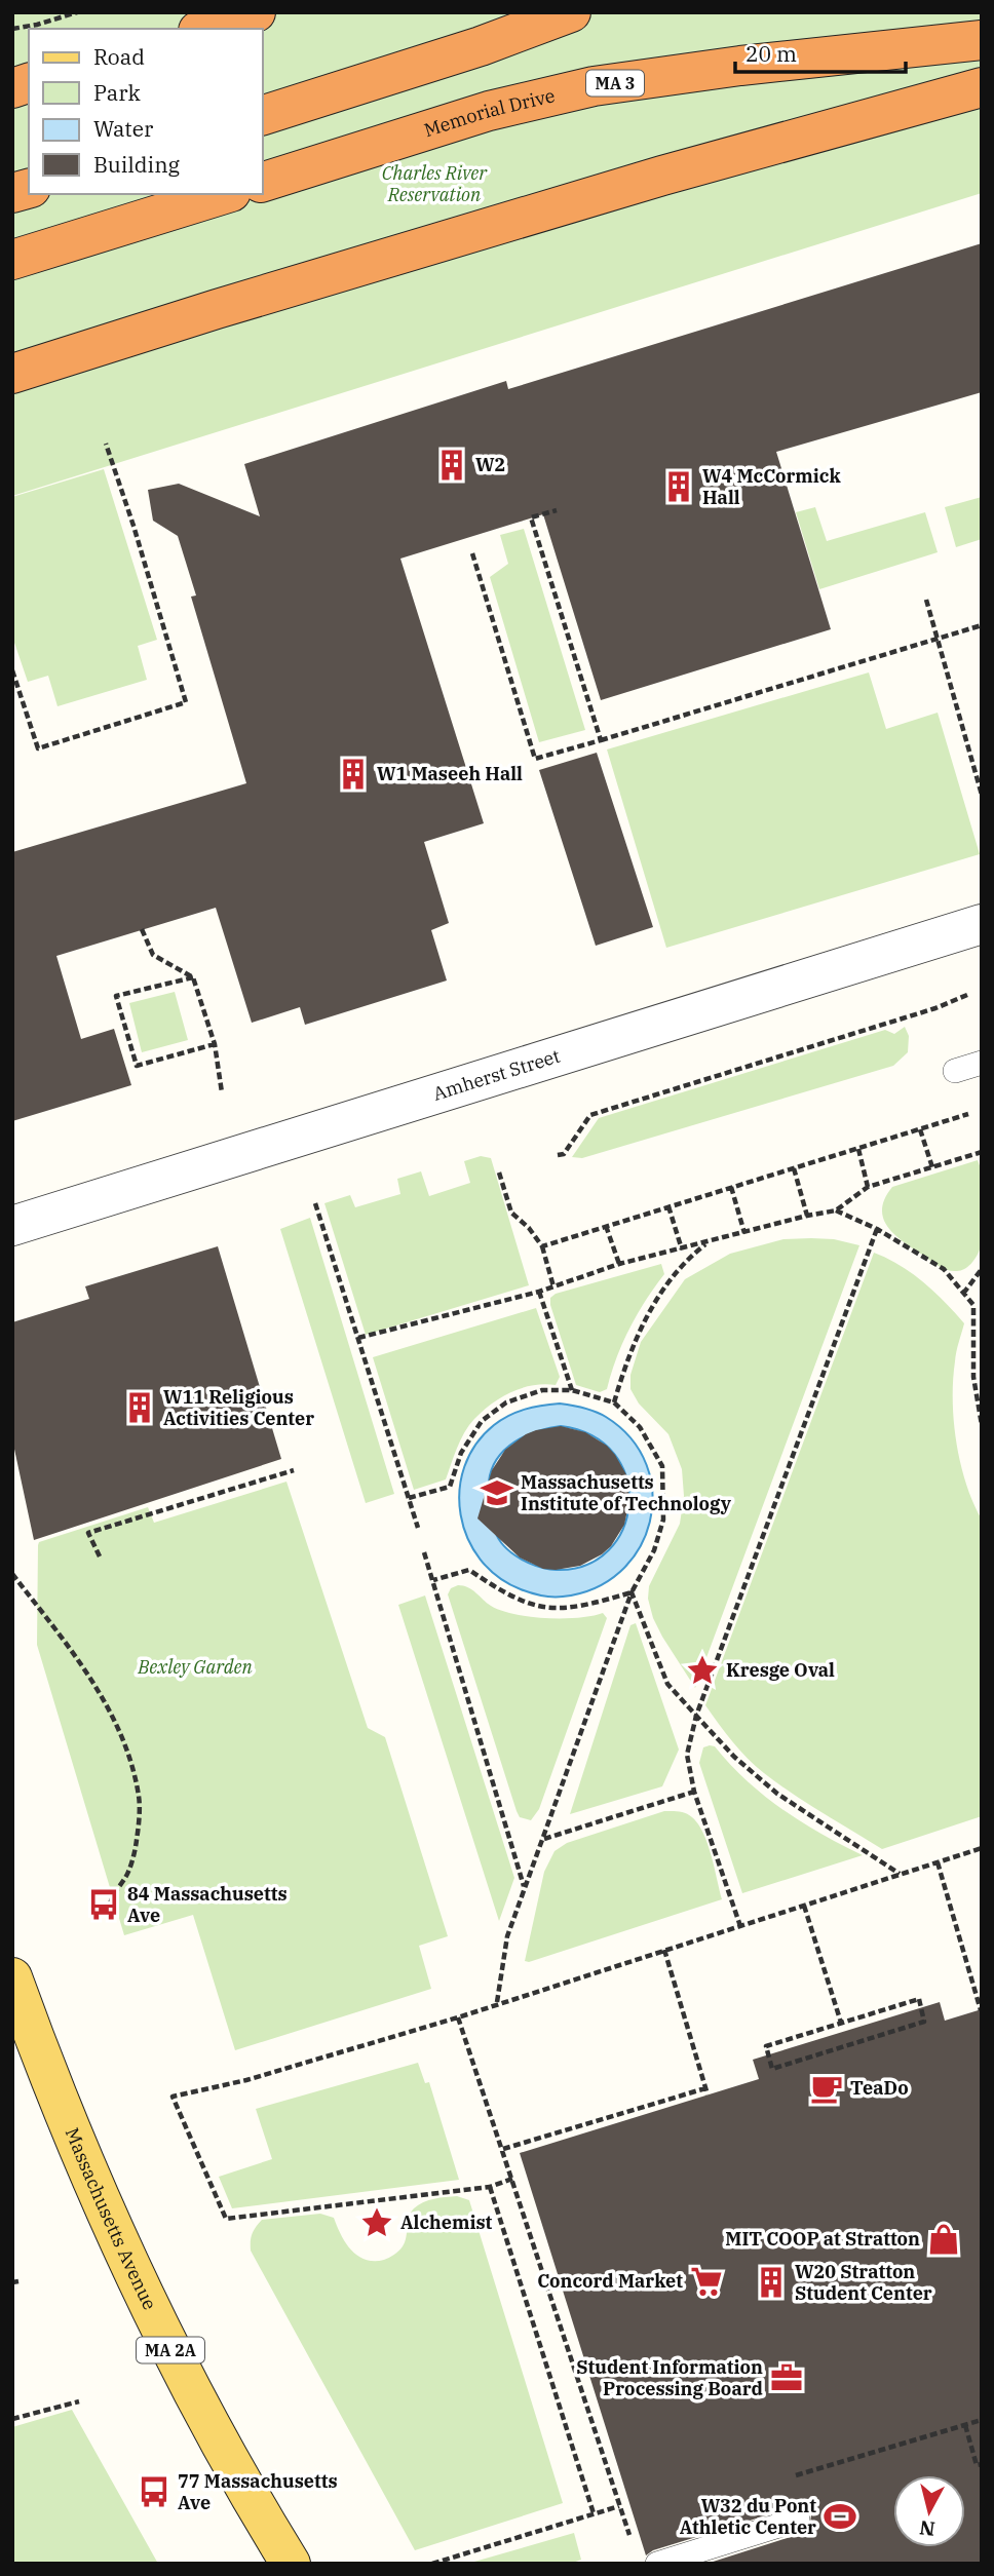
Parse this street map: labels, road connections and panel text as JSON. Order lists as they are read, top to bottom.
{
  "streets": {
    "highway": ["MA 3", "Memorial Drive"],
    "main road": ["Massachusetts Avenue", "MA 2A"],
    "street": ["Amherst Street"]
  },
  "parks": ["Charles River Reservation", "Bexley Garden"],
  "places": {
    "building": [
      "W2",
      "W4 McCormick Hall",
      "W1 Maseeh Hall",
      "W11 Religious Activities Center",
      "W20 Stratton Student Center"
    ],
    "school or university": ["Massachusetts Institute of Technology"],
    "place": ["Kresge Oval", "Alchemist"],
    "bus stop": ["84 Massachusetts Ave", "77 Massachusetts Ave"],
    "cafe": ["TeaDo"],
    "shop": ["MIT COOP at Stratton"],
    "supermarket": ["Concord Market"],
    "office": ["Student Information Processing Board"],
    "sports": ["W32 du Pont Athletic Center"]
  },
  "legend": [
    "Road",
    "Park",
    "Water",
    "Building"
  ],
  "scale_bar": "20 m",
  "north": "bottom"
}
